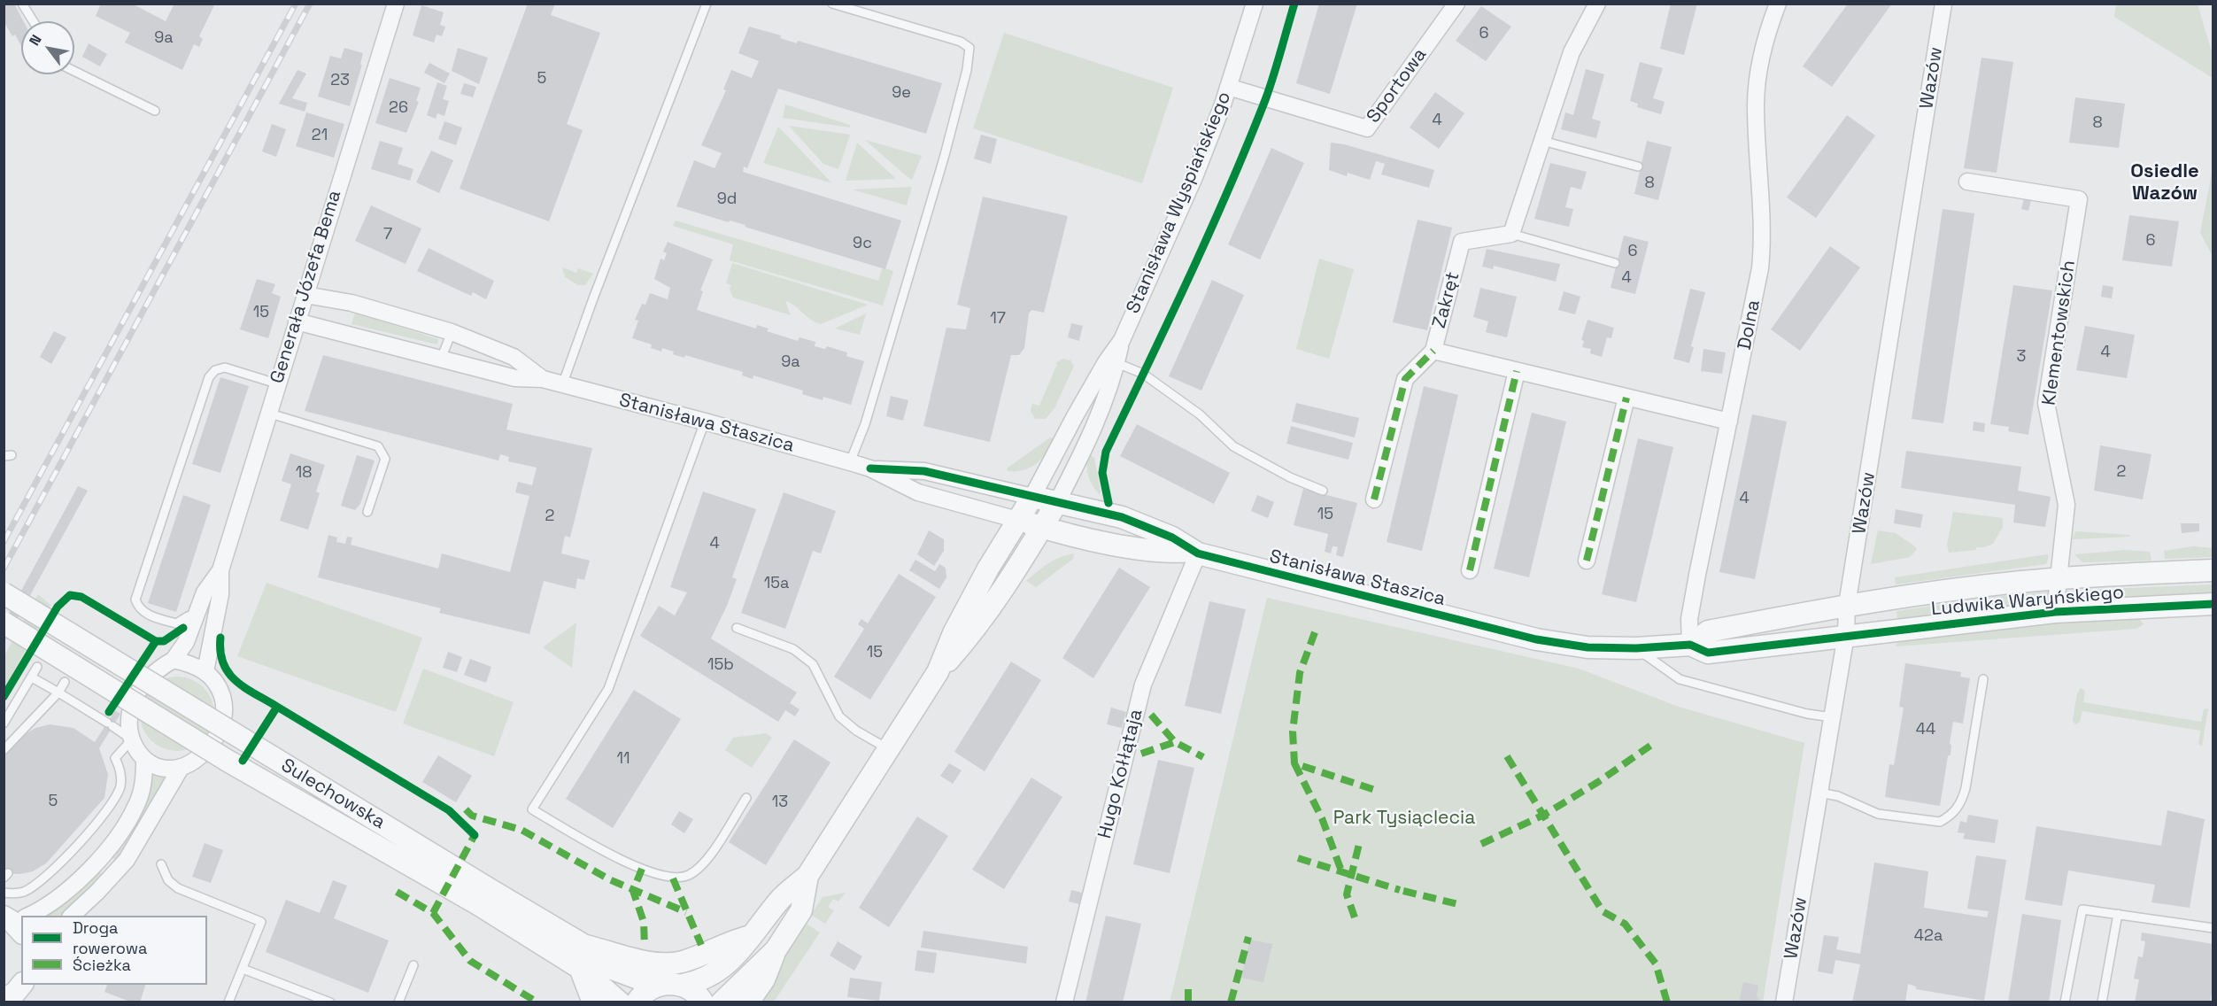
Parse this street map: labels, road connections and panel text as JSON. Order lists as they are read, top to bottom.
{
  "streets": {
    "street": [
      "Wazów",
      "Sportowa",
      "Stanisława Wyspiańskiego",
      "Generała Józefa Bema",
      "Zakręt",
      "Dolna",
      "Klementowskich",
      "Stanisława Staszica",
      "Ludwika Waryńskiego",
      "Hugo Kołłątaja",
      "Sulechowska"
    ]
  },
  "crossings": [
    ["Wazów", "Stanisława Staszica"],
    ["Wazów", "Ludwika Waryńskiego"],
    ["Sportowa", "Stanisława Wyspiańskiego"],
    ["Stanisława Wyspiańskiego", "Stanisława Staszica"],
    ["Stanisława Wyspiańskiego", "Sulechowska"],
    ["Generała Józefa Bema", "Stanisława Staszica"],
    ["Zakręt", "Dolna"],
    ["Dolna", "Stanisława Staszica"],
    ["Klementowskich", "Ludwika Waryńskiego"],
    ["Stanisława Staszica", "Ludwika Waryńskiego"],
    ["Stanisława Staszica", "Hugo Kołłątaja"]
  ],
  "districts": ["Osiedle Wazów"],
  "parks": ["Park Tysiąclecia"],
  "house_numbers": [
    "6",
    "9a",
    "5",
    "23",
    "9e",
    "26",
    "4",
    "8",
    "21",
    "8",
    "9d",
    "7",
    "6",
    "9c",
    "6",
    "4",
    "15",
    "17",
    "4",
    "3",
    "9a",
    "2",
    "18",
    "4",
    "15",
    "2",
    "4",
    "15a",
    "15",
    "15b",
    "44",
    "11",
    "5",
    "13",
    "42a"
  ],
  "legend": ["Droga rowerowa", "Ścieżka"],
  "north": "top left"
}
